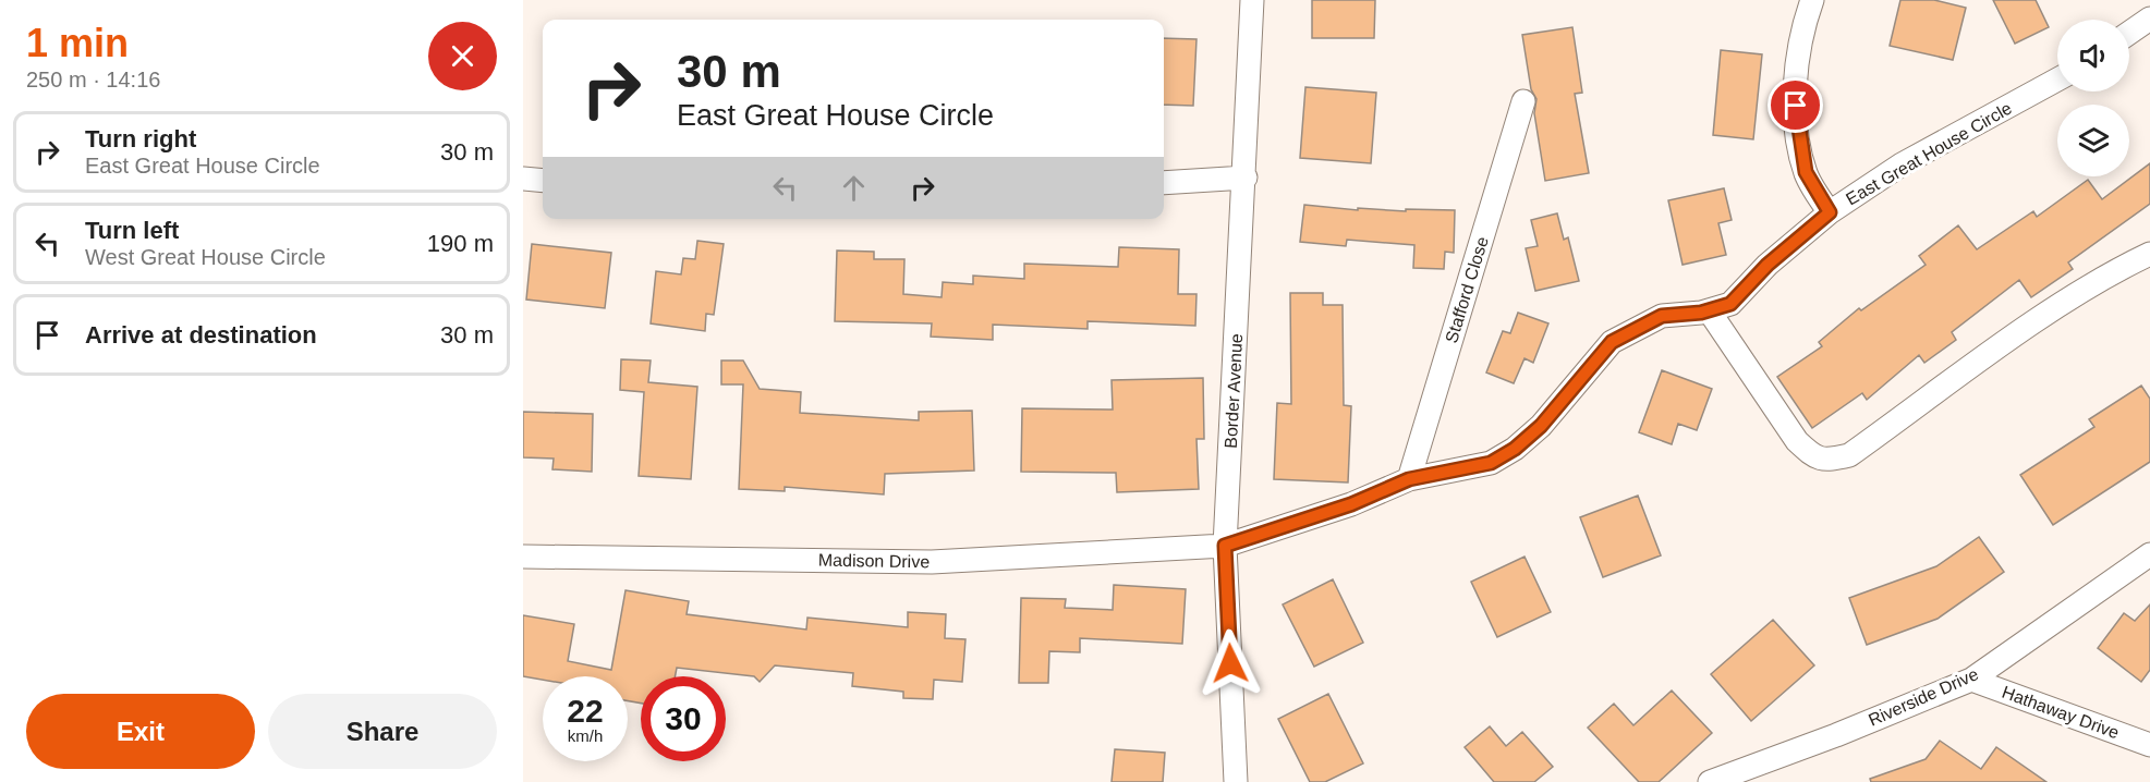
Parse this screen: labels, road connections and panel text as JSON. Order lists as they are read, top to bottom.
{
  "streets": {
    "street": [
      "East Great House Circle",
      "Stafford Close",
      "Border Avenue",
      "Madison Drive",
      "Riverside Drive",
      "Hathaway Drive"
    ]
  },
  "crossings": [
    ["East Great House Circle", "Stafford Close"],
    ["East Great House Circle", "Border Avenue"],
    ["East Great House Circle", "Madison Drive"],
    ["Border Avenue", "Madison Drive"],
    ["Riverside Drive", "Hathaway Drive"]
  ],
  "page": {
    "heading": ["1 min", "250 m · 14:16"],
    "turn": ["30 m", "East Great House Circle"],
    "list": [
      {
        "name": "Turn right",
        "note": "East Great House Circle",
        "value": "30 m"
      },
      {
        "name": "Turn left",
        "note": "West Great House Circle",
        "value": "190 m"
      },
      {
        "name": "Arrive at destination",
        "value": "30 m"
      }
    ],
    "speed": "22 km/h",
    "limit": "30",
    "buttons": ["Exit", "Share"]
  }
}
